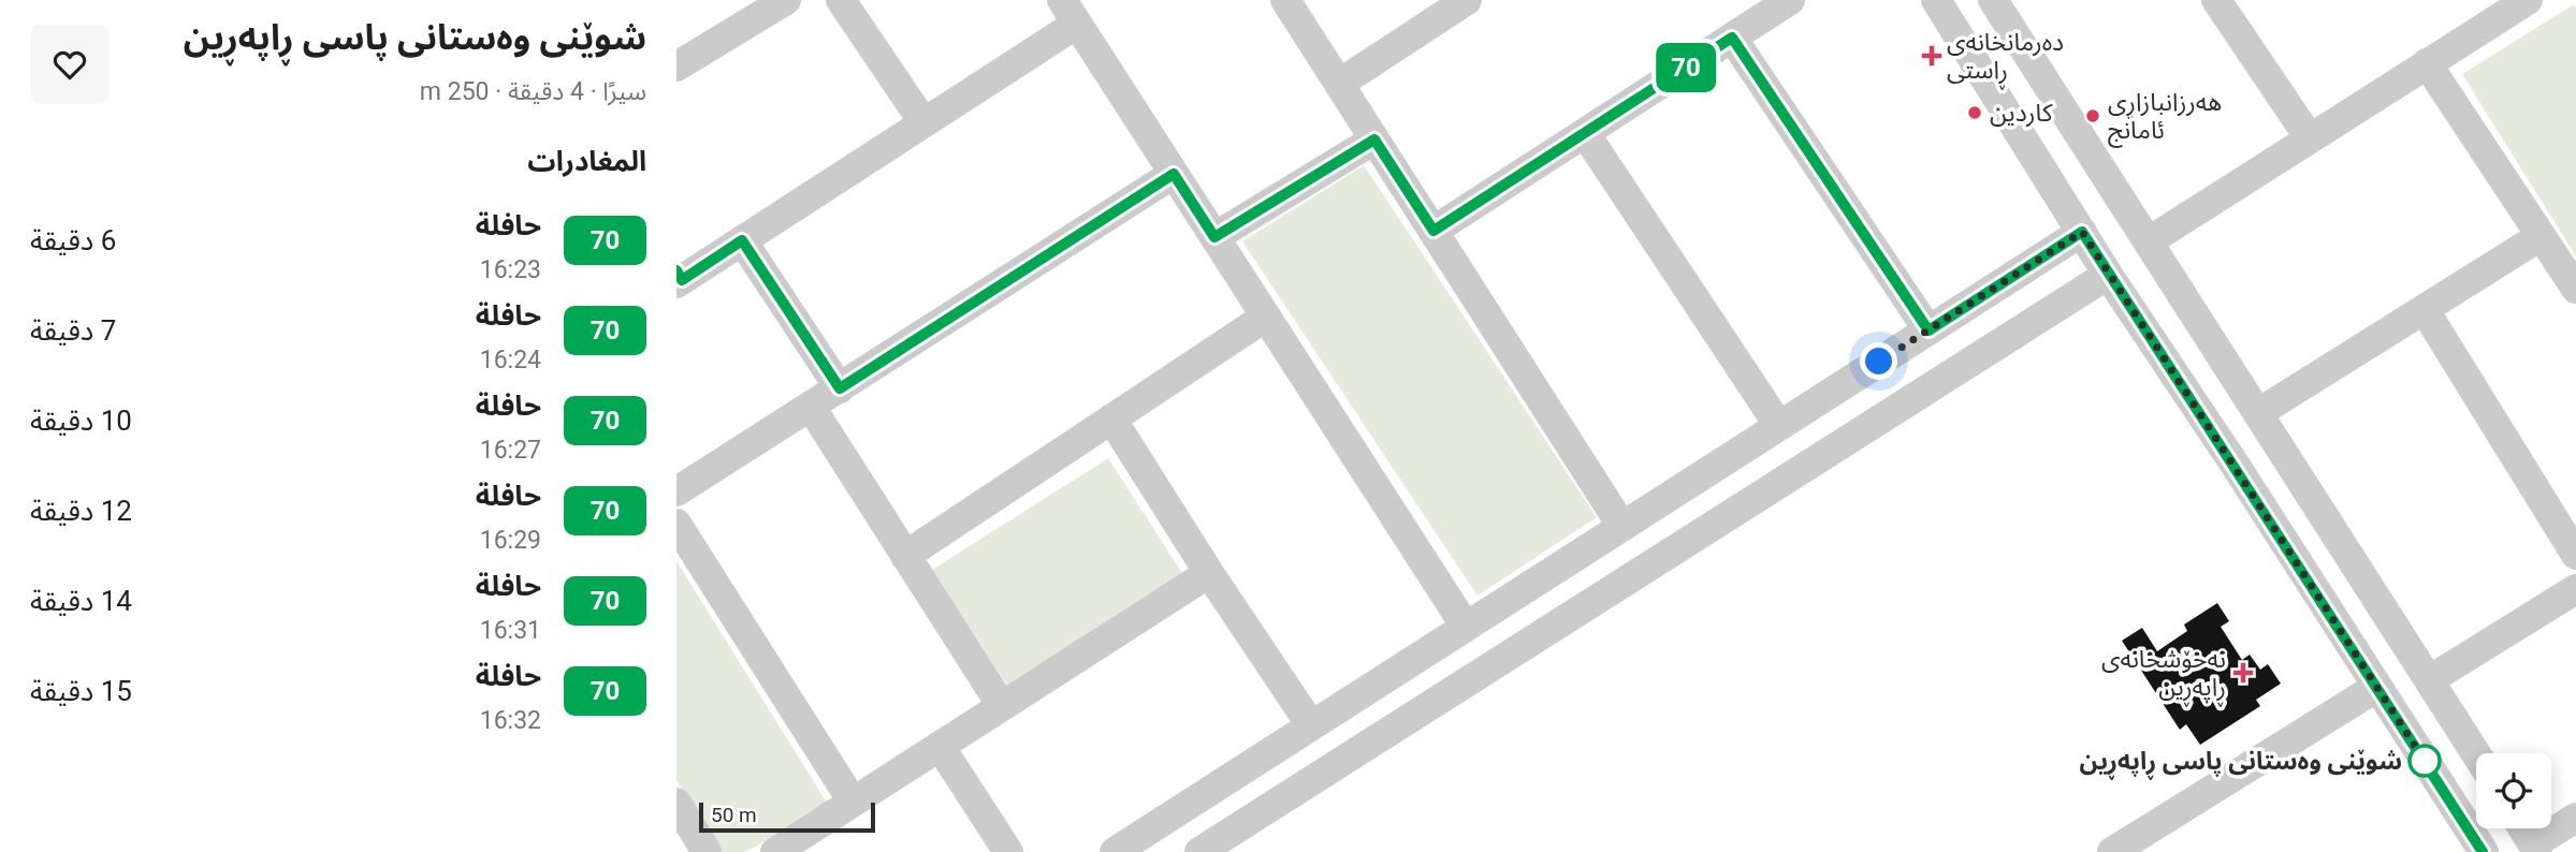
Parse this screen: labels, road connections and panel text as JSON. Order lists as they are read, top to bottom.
{
  "places": {
    "health": ["دەرمانخانەی ڕاستی", "نەخۆشخانەی ڕاپەڕین"],
    "other": ["كاردين", "هەرزانبازاڕی ئامانج", "شوێنی وەستانی پاسی ڕاپەڕین"]
  },
  "lines": ["bus line 70"],
  "scale_bar": "50 m",
  "page": {
    "on_map": "70",
    "heading": [
      ["شوێنی وەستانی پاسی ڕاپەڕین", "سيرًا · 4 دقيقة · 250 m"],
      "المغادرات"
    ],
    "list": [
      {
        "mark": "70",
        "name": "حافلة",
        "note": "16:23",
        "value": "6 دقيقة"
      },
      {
        "mark": "70",
        "name": "حافلة",
        "note": "16:24",
        "value": "7 دقيقة"
      },
      {
        "mark": "70",
        "name": "حافلة",
        "note": "16:27",
        "value": "10 دقيقة"
      },
      {
        "mark": "70",
        "name": "حافلة",
        "note": "16:29",
        "value": "12 دقيقة"
      },
      {
        "mark": "70",
        "name": "حافلة",
        "note": "16:31",
        "value": "14 دقيقة"
      },
      {
        "mark": "70",
        "name": "حافلة",
        "note": "16:32",
        "value": "15 دقيقة"
      }
    ],
    "scale": "50 m"
  }
}
